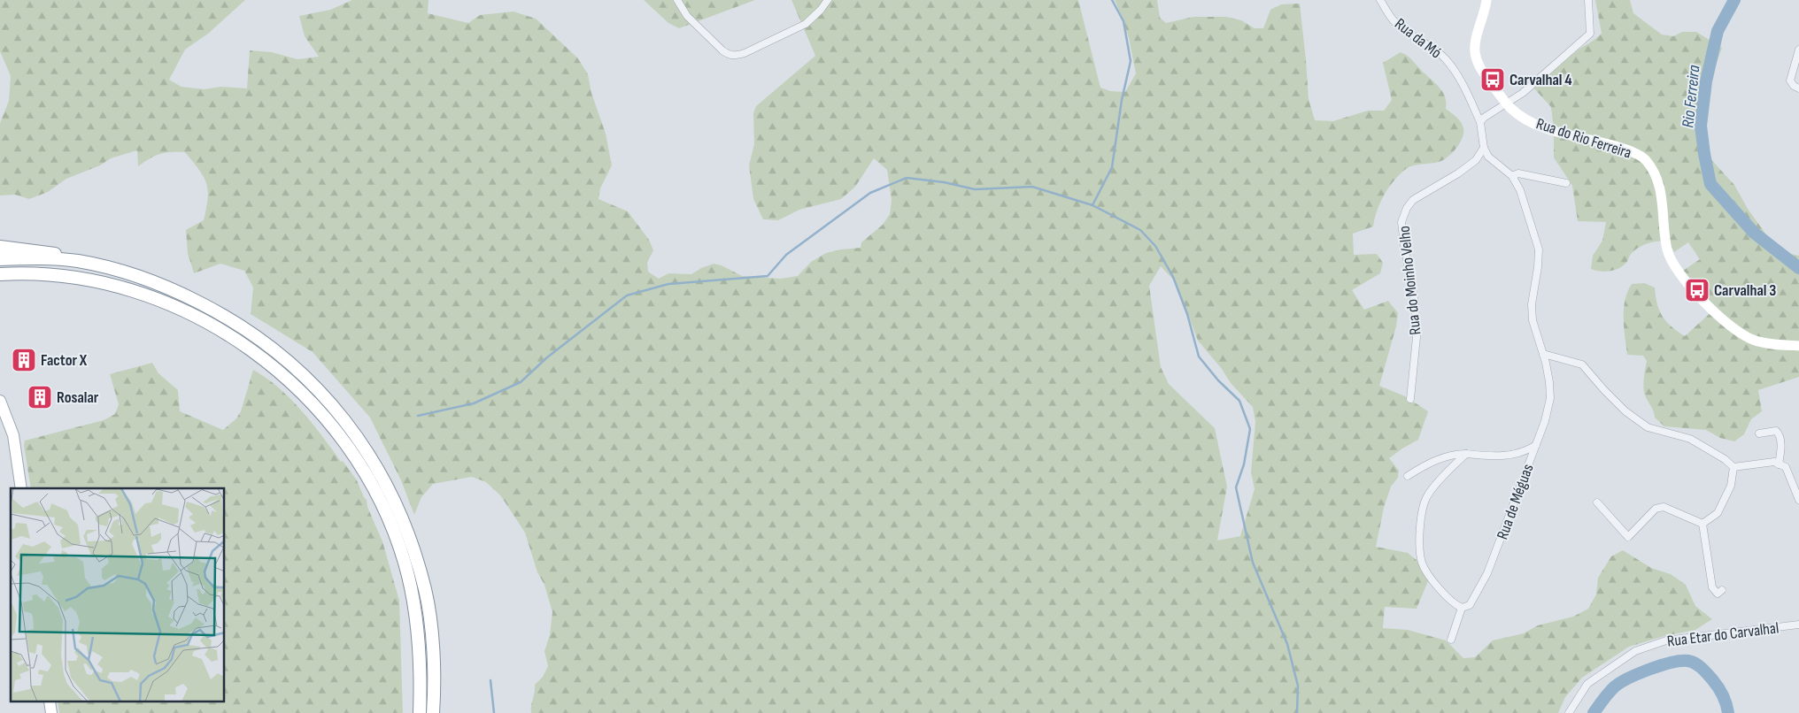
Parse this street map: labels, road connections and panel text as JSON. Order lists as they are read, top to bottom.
{
  "streets": {
    "street": [
      "Rua da Mó",
      "Rua do Rio Ferreira",
      "Rua do Moinho Velho",
      "Rua de Méguas",
      "Rua Etar do Carvalhal"
    ]
  },
  "crossings": [
    ["Rua da Mó", "Rua do Moinho Velho"]
  ],
  "water": ["Rio Ferreira"],
  "places": {
    "bus stop": ["Carvalhal 4", "Carvalhal 3"],
    "building": ["Factor X", "Rosalar"]
  }
}
